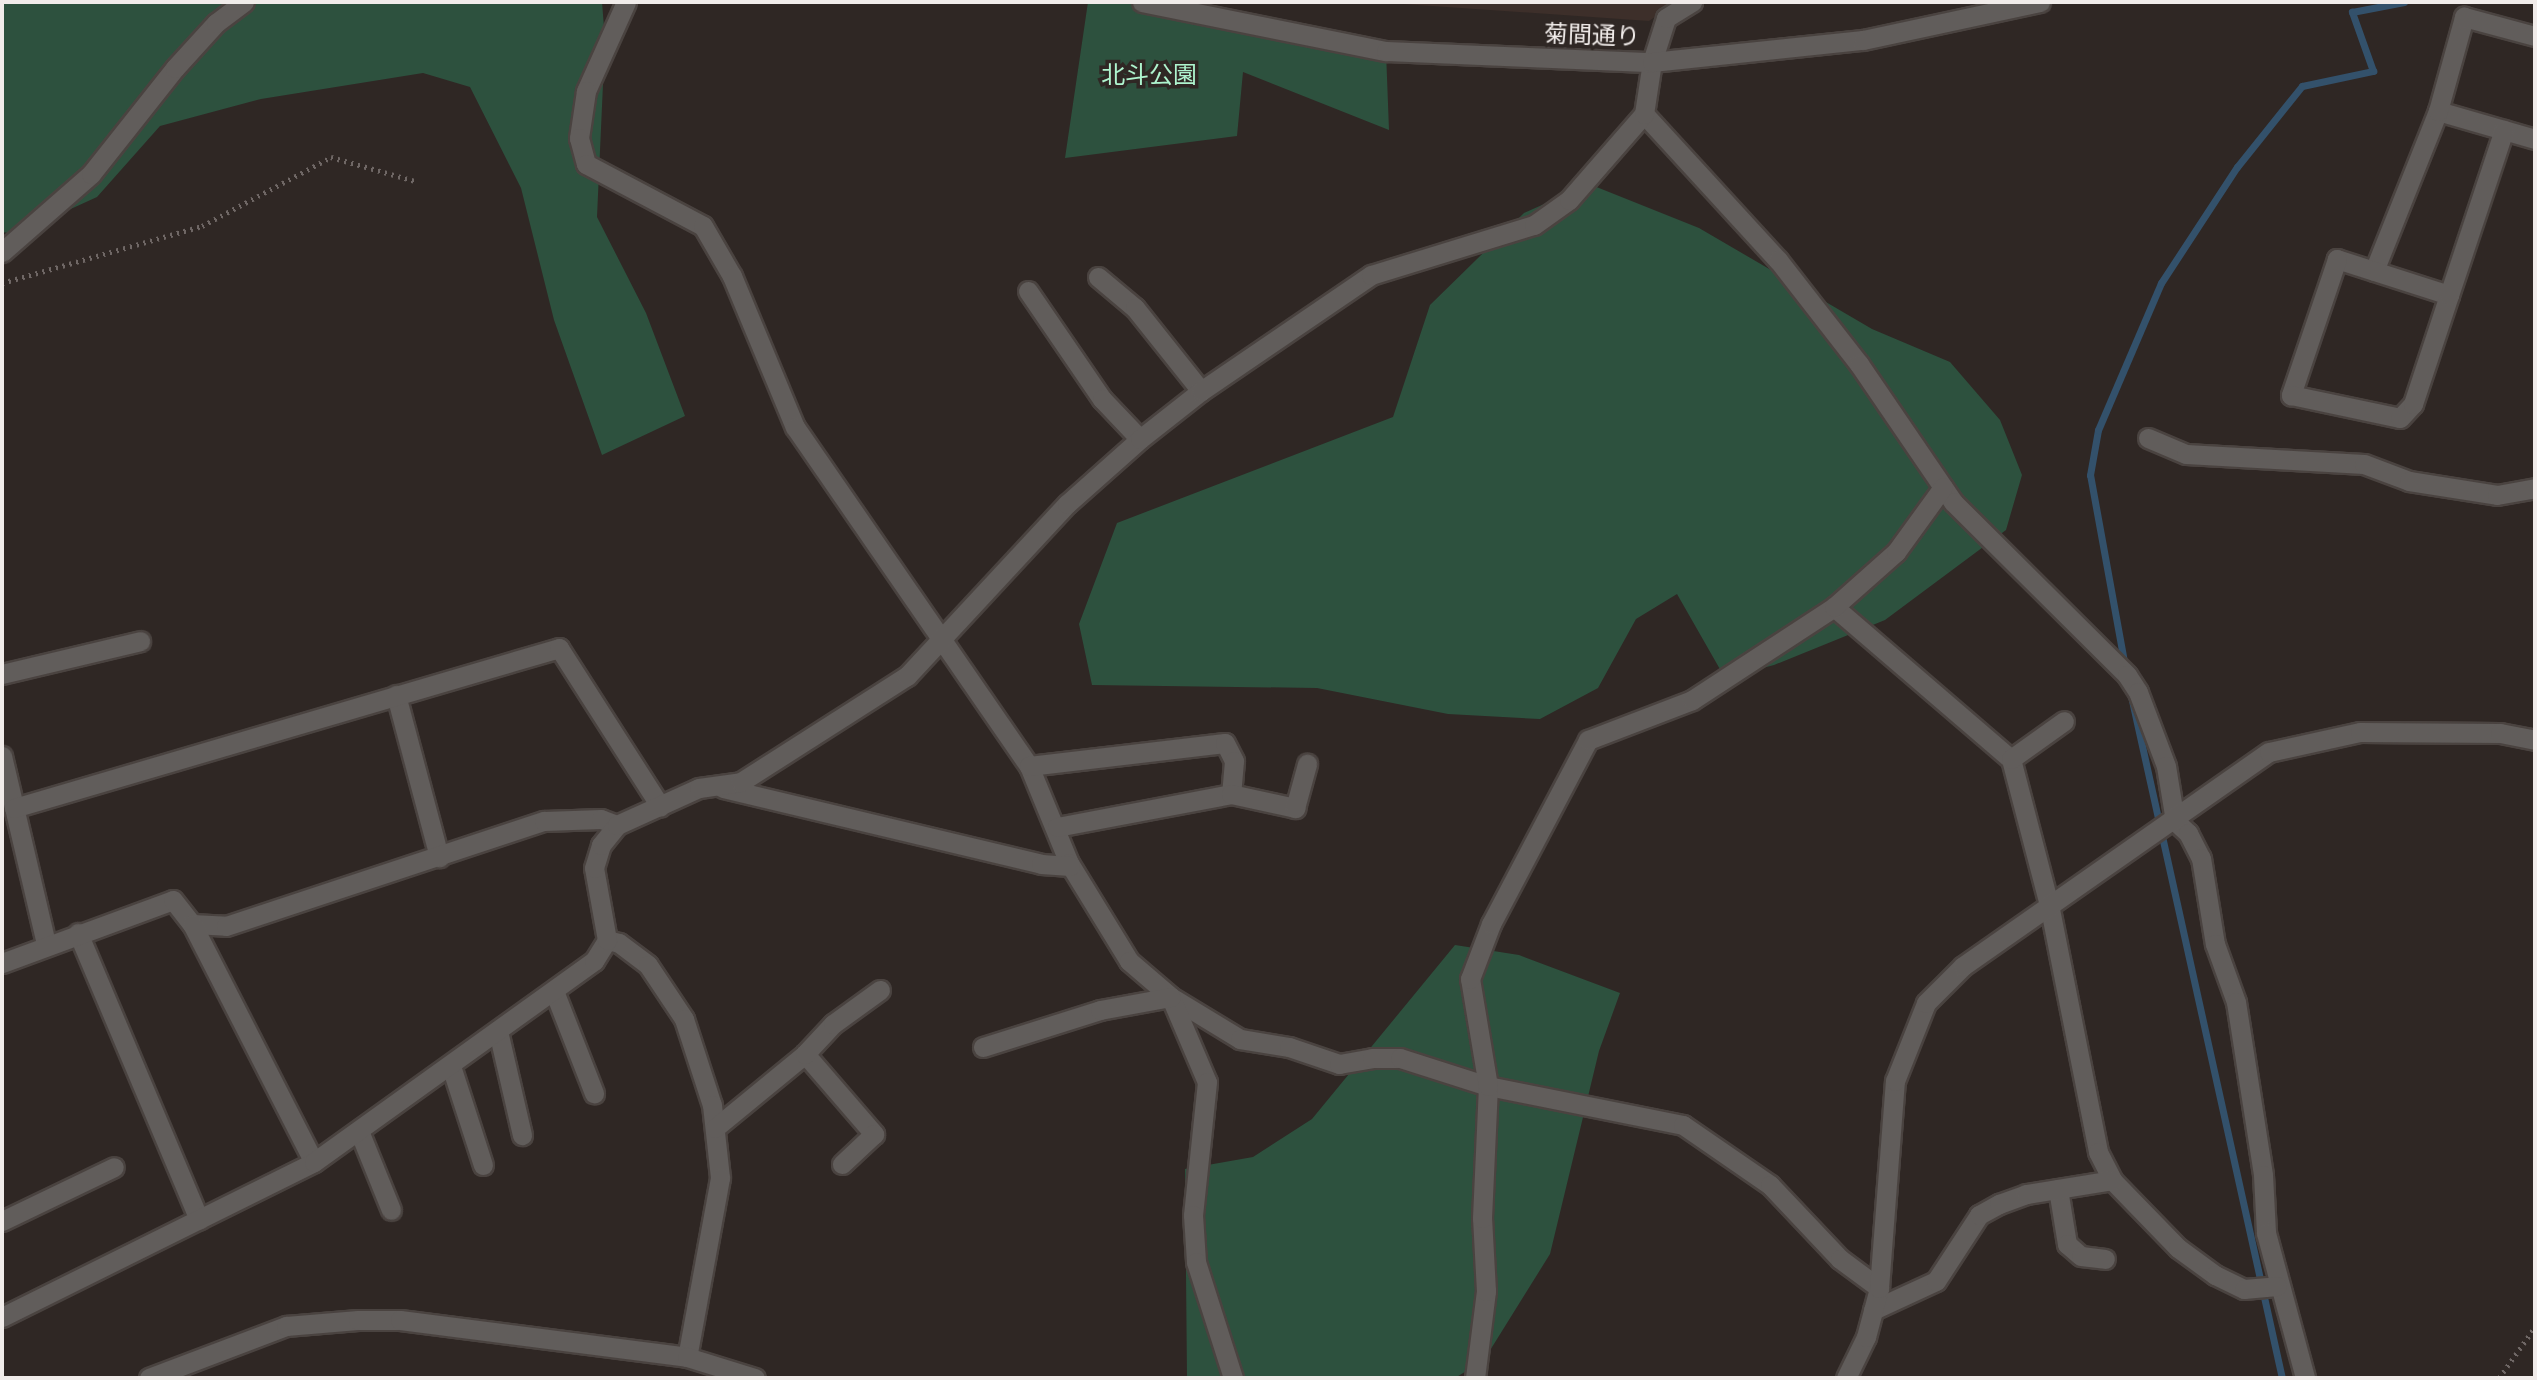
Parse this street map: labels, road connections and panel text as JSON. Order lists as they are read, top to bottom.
{
  "streets": {
    "street": ["菊間通り"]
  },
  "parks": ["北斗公園"]
}
